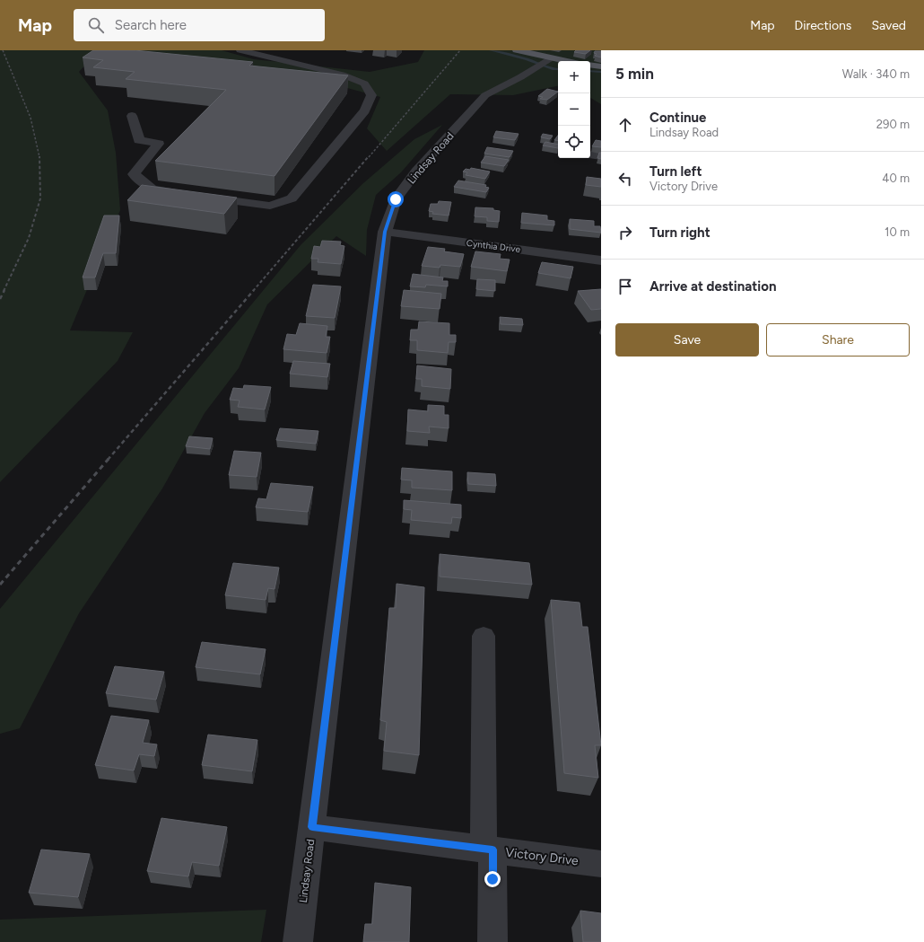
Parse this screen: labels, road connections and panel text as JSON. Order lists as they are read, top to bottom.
{
  "streets": {
    "street": ["Lindsay Road", "Cynthia Drive", "Victory Drive"]
  },
  "crossings": [
    ["Lindsay Road", "Cynthia Drive"],
    ["Lindsay Road", "Victory Drive"]
  ],
  "page": {
    "header": "Map",
    "search": "Search here",
    "nav": ["Map", "Directions", "Saved"],
    "heading": ["5 min", "Walk · 340 m"],
    "map_buttons": ["+", "−"],
    "list": [
      ["Continue", "Lindsay Road", "290 m"],
      ["Turn left", "Victory Drive", "40 m"],
      ["Turn right", "10 m"],
      "Arrive at destination"
    ],
    "buttons": ["Save", "Share"]
  }
}
